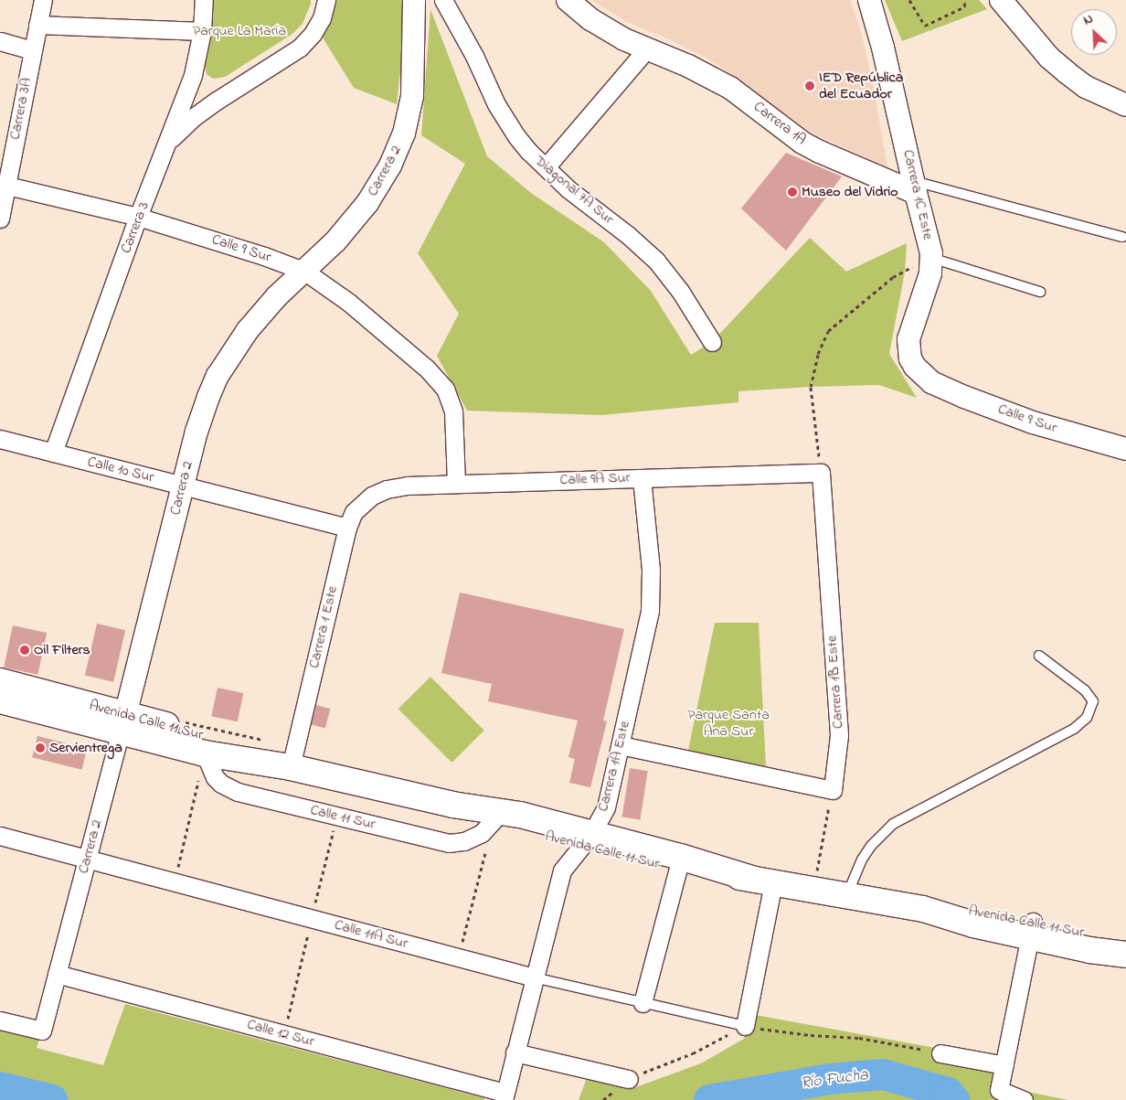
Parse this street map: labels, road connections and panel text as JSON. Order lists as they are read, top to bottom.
{
  "streets": {
    "main road": ["Avenida Calle 11 Sur"],
    "street": [
      "Carrera 3A",
      "Carrera 1A",
      "Carrera 2",
      "Diagonal 7A Sur",
      "Carrera 1C Este",
      "Carrera 3",
      "Calle 9 Sur",
      "Calle 10 Sur",
      "Calle 9A Sur",
      "Carrera 1 Este",
      "Carrera 1B Este",
      "Carrera 1A Este",
      "Calle 11 Sur",
      "Calle 11A Sur",
      "Calle 12 Sur"
    ]
  },
  "crossings": [
    ["Carrera 3A", "Calle 9 Sur"],
    ["Carrera 1A", "Carrera 1C Este"],
    ["Carrera 2", "Calle 9 Sur"],
    ["Carrera 2", "Calle 10 Sur"],
    ["Carrera 2", "Avenida Calle 11 Sur"],
    ["Carrera 2", "Calle 11A Sur"],
    ["Carrera 2", "Calle 12 Sur"],
    ["Carrera 1C Este", "Calle 9 Sur"],
    ["Carrera 3", "Calle 9 Sur"],
    ["Carrera 3", "Calle 10 Sur"],
    ["Calle 9 Sur", "Calle 9A Sur"],
    ["Calle 10 Sur", "Carrera 1 Este"],
    ["Calle 9A Sur", "Carrera 1 Este"],
    ["Calle 9A Sur", "Carrera 1B Este"],
    ["Calle 9A Sur", "Carrera 1A Este"],
    ["Carrera 1 Este", "Avenida Calle 11 Sur"],
    ["Avenida Calle 11 Sur", "Carrera 1A Este"],
    ["Avenida Calle 11 Sur", "Calle 11 Sur"],
    ["Carrera 1A Este", "Calle 11A Sur"],
    ["Carrera 1A Este", "Calle 12 Sur"]
  ],
  "water": ["Río Fucha"],
  "parks": ["Parque La María", "Parque Santa Ana Sur"],
  "places": [
    "IED República del Ecuador",
    "Museo del Vidrio",
    "Oil Filters",
    "Servientrega"
  ],
  "north": "top left"
}
